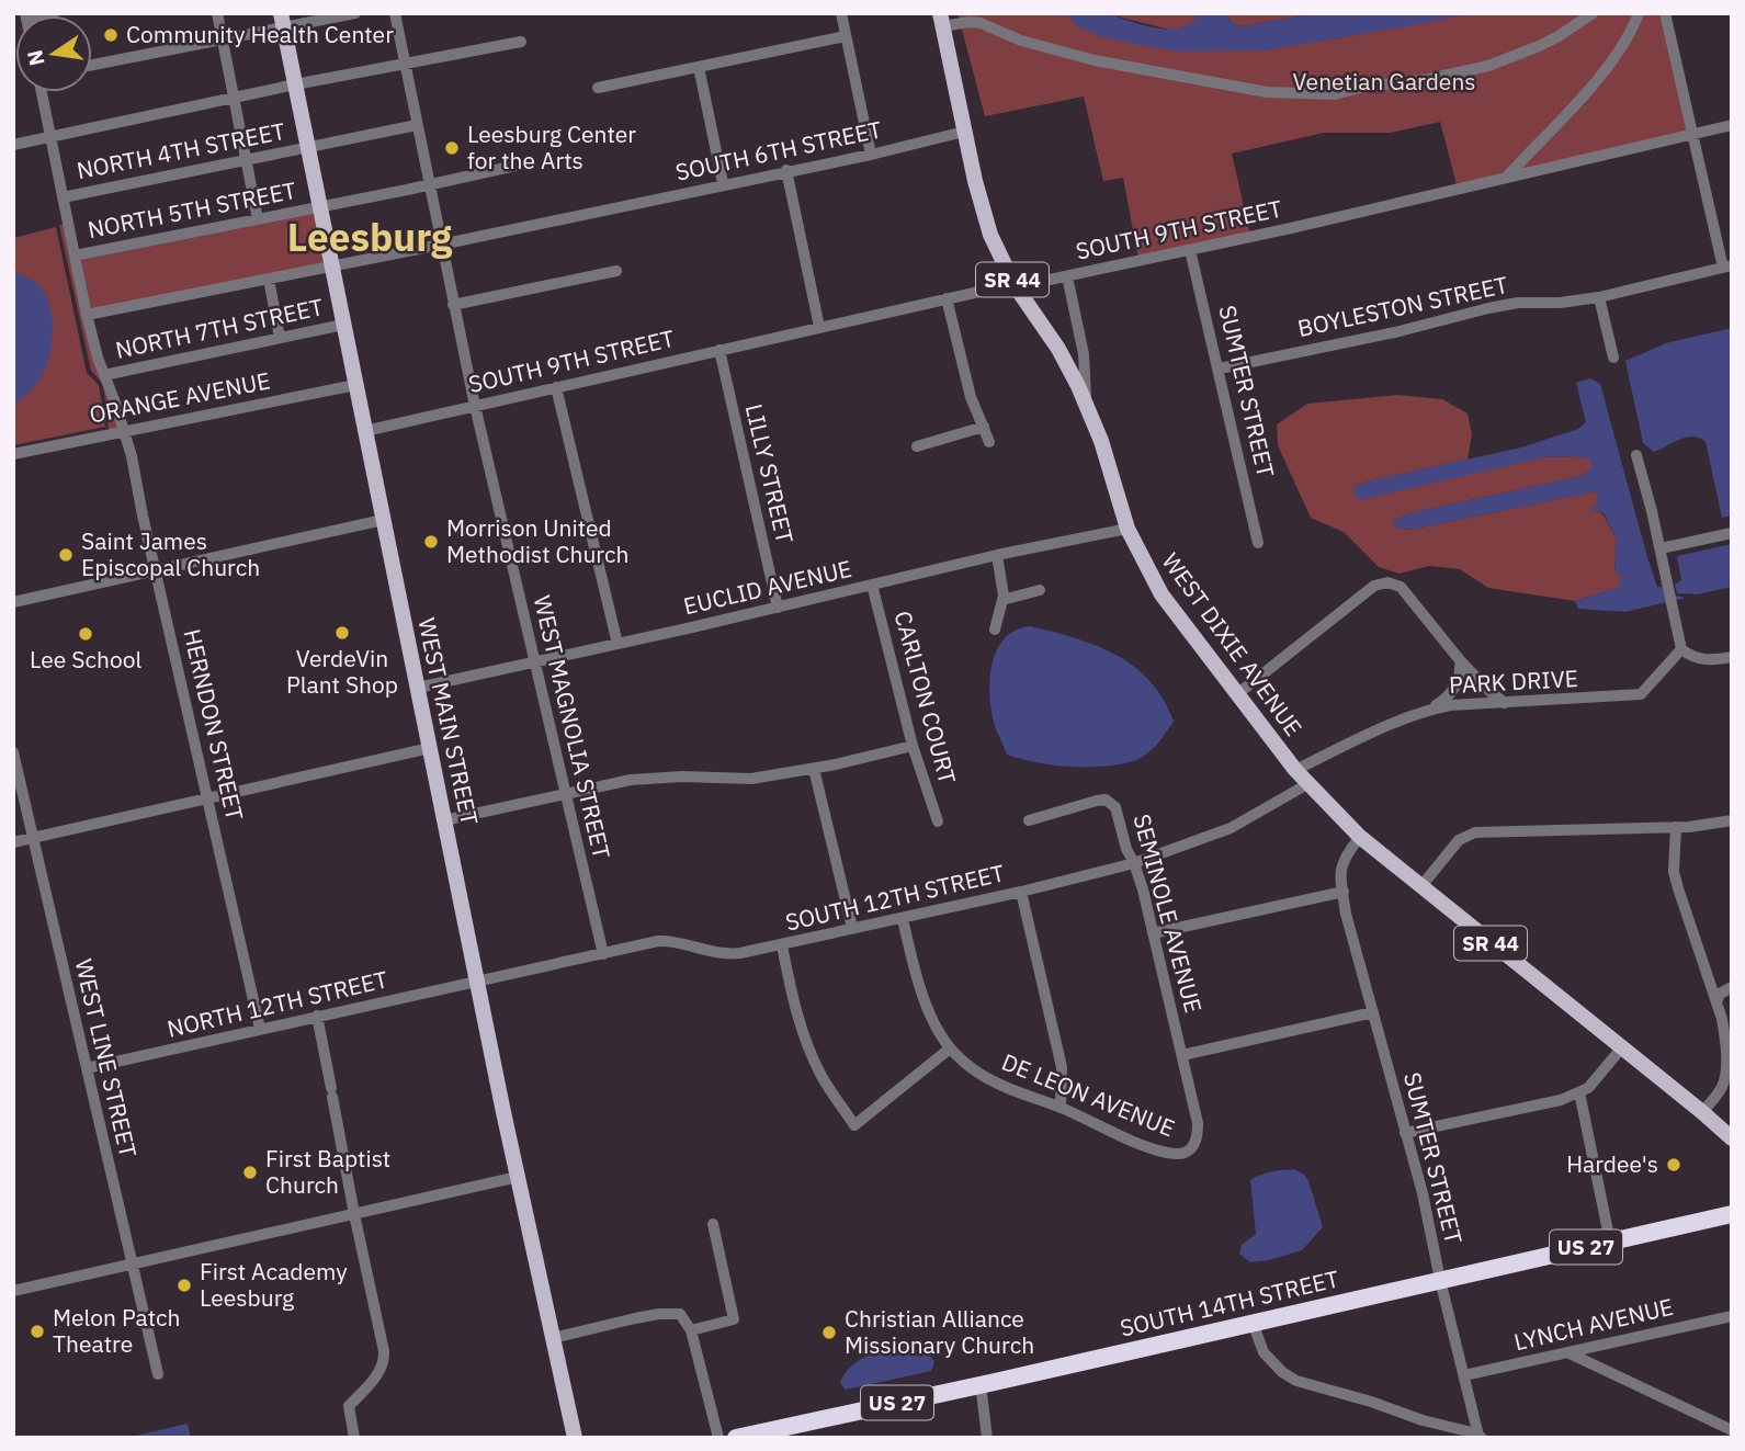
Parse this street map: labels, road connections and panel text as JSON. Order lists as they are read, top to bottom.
{
  "streets": {
    "highway": ["US 27", "SOUTH 14TH STREET"],
    "main road": ["SR 44", "WEST DIXIE AVENUE", "WEST MAIN STREET"],
    "street": [
      "NORTH 4TH STREET",
      "SOUTH 6TH STREET",
      "NORTH 5TH STREET",
      "SOUTH 9TH STREET",
      "BOYLESTON STREET",
      "NORTH 7TH STREET",
      "SUMTER STREET",
      "ORANGE AVENUE",
      "LILLY STREET",
      "EUCLID AVENUE",
      "PARK DRIVE",
      "CARLTON COURT",
      "HERNDON STREET",
      "WEST MAGNOLIA STREET",
      "SOUTH 12TH STREET",
      "SEMINOLE AVENUE",
      "NORTH 12TH STREET",
      "WEST LINE STREET",
      "DE LEON AVENUE",
      "LYNCH AVENUE"
    ]
  },
  "crossings": [
    ["NORTH 4TH STREET", "WEST MAIN STREET"],
    ["NORTH 4TH STREET", "HERNDON STREET"],
    ["NORTH 4TH STREET", "WEST MAGNOLIA STREET"],
    ["SOUTH 6TH STREET", "WEST DIXIE AVENUE"],
    ["SOUTH 6TH STREET", "WEST MAIN STREET"],
    ["SOUTH 6TH STREET", "HERNDON STREET"],
    ["SOUTH 6TH STREET", "WEST MAGNOLIA STREET"],
    ["NORTH 5TH STREET", "WEST MAIN STREET"],
    ["NORTH 5TH STREET", "HERNDON STREET"],
    ["NORTH 5TH STREET", "WEST MAGNOLIA STREET"],
    ["SOUTH 9TH STREET", "SUMTER STREET"],
    ["SOUTH 9TH STREET", "LILLY STREET"],
    ["SOUTH 9TH STREET", "WEST DIXIE AVENUE"],
    ["SOUTH 9TH STREET", "WEST MAIN STREET"],
    ["SOUTH 9TH STREET", "WEST MAGNOLIA STREET"],
    ["BOYLESTON STREET", "SUMTER STREET"],
    ["NORTH 7TH STREET", "WEST MAIN STREET"],
    ["NORTH 7TH STREET", "HERNDON STREET"],
    ["SUMTER STREET", "WEST DIXIE AVENUE"],
    ["SUMTER STREET", "SOUTH 14TH STREET"],
    ["SUMTER STREET", "LYNCH AVENUE"],
    ["ORANGE AVENUE", "WEST MAIN STREET"],
    ["ORANGE AVENUE", "HERNDON STREET"],
    ["LILLY STREET", "EUCLID AVENUE"],
    ["EUCLID AVENUE", "WEST DIXIE AVENUE"],
    ["EUCLID AVENUE", "CARLTON COURT"],
    ["EUCLID AVENUE", "WEST MAIN STREET"],
    ["EUCLID AVENUE", "WEST MAGNOLIA STREET"],
    ["WEST DIXIE AVENUE", "PARK DRIVE"],
    ["WEST DIXIE AVENUE", "SOUTH 12TH STREET"],
    ["WEST MAIN STREET", "SOUTH 12TH STREET"],
    ["WEST MAIN STREET", "NORTH 12TH STREET"],
    ["HERNDON STREET", "NORTH 12TH STREET"],
    ["WEST MAGNOLIA STREET", "SOUTH 12TH STREET"],
    ["SOUTH 12TH STREET", "SEMINOLE AVENUE"],
    ["SOUTH 12TH STREET", "NORTH 12TH STREET"],
    ["SOUTH 12TH STREET", "DE LEON AVENUE"],
    ["SEMINOLE AVENUE", "DE LEON AVENUE"],
    ["NORTH 12TH STREET", "WEST LINE STREET"]
  ],
  "districts": ["Leesburg"],
  "parks": ["Venetian Gardens"],
  "places": [
    "Community Health Center",
    "Leesburg Center for the Arts",
    "Morrison United Methodist Church",
    "Saint James Episcopal Church",
    "VerdeVin Plant Shop",
    "Lee School",
    "Hardee's",
    "First Baptist Church",
    "First Academy Leesburg",
    "Melon Patch Theatre",
    "Christian Alliance Missionary Church"
  ],
  "north": "left"
}
